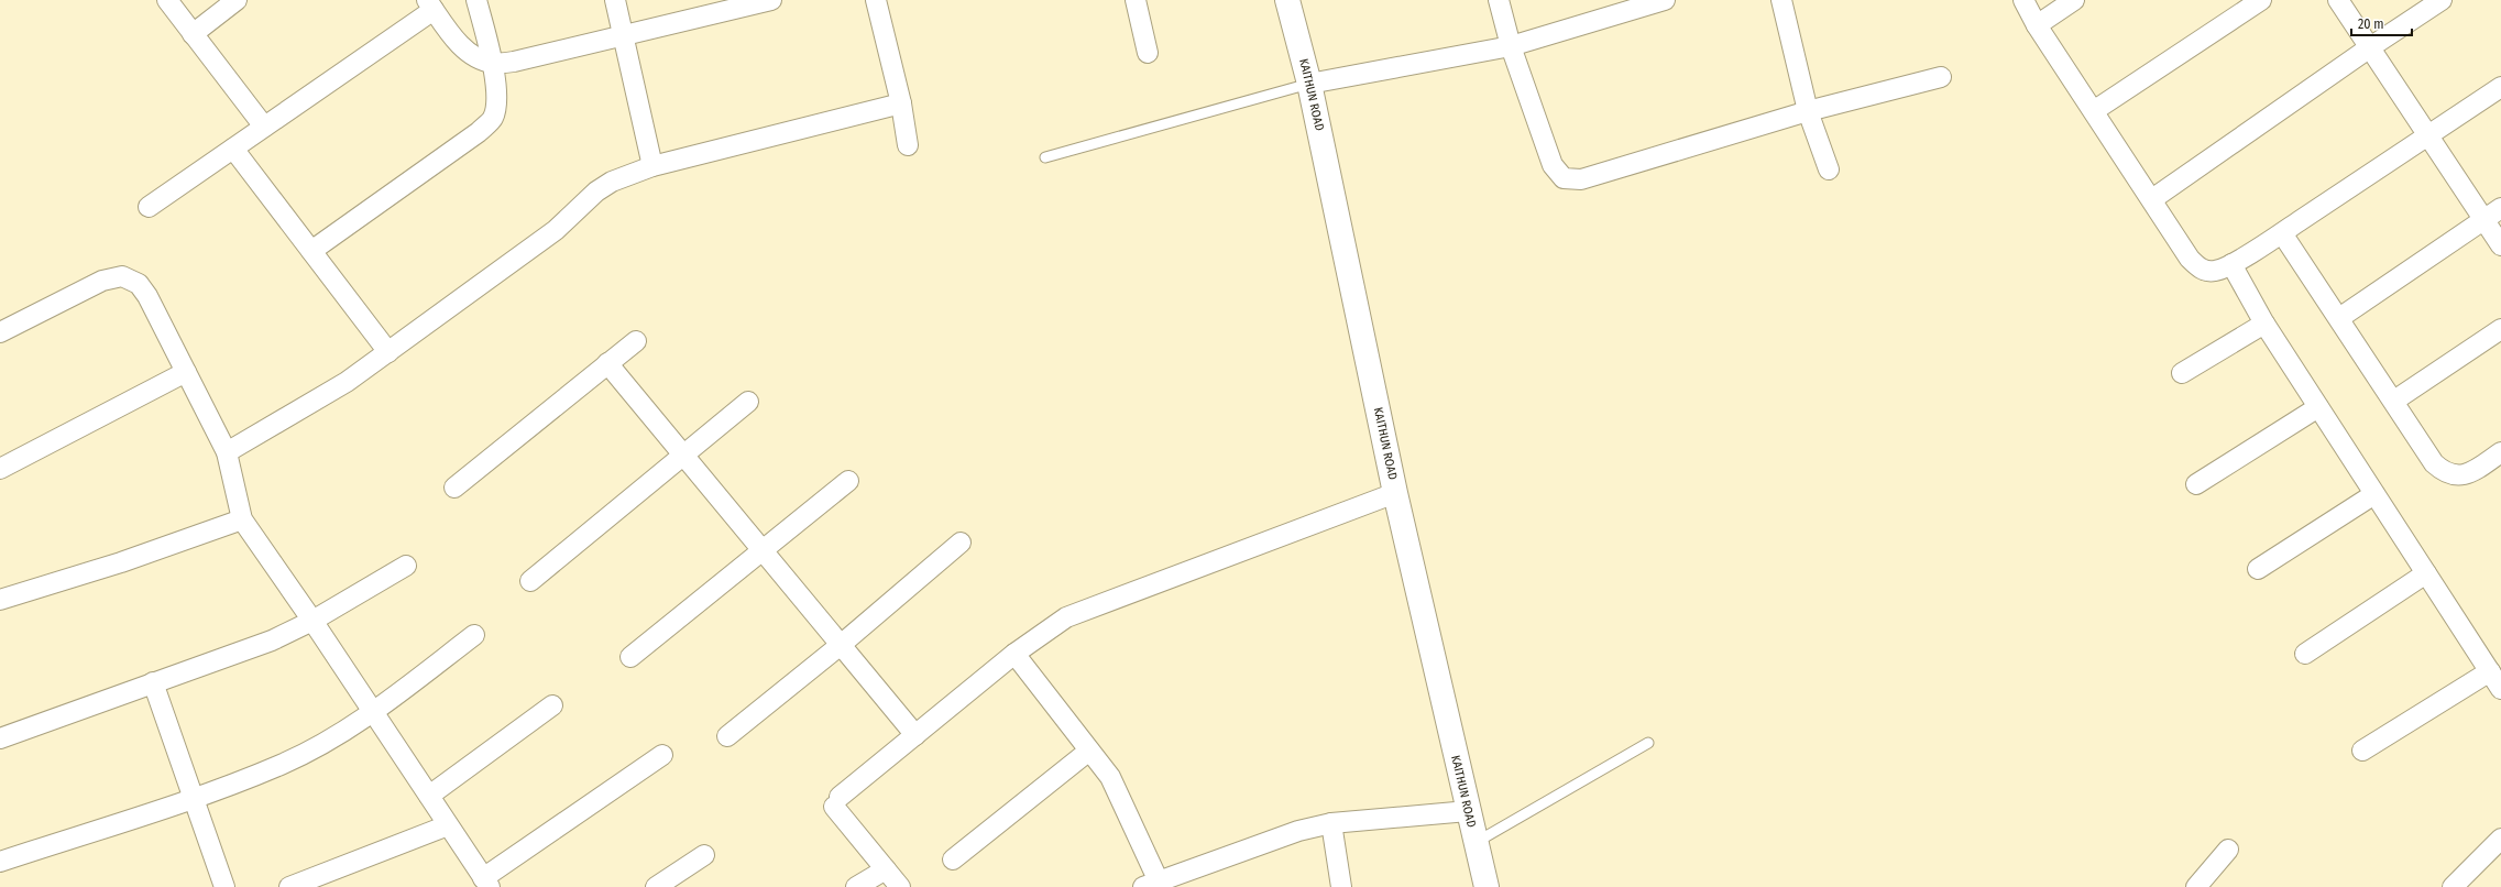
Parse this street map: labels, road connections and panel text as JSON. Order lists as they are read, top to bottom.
{
  "streets": {
    "street": ["KAITHUN ROAD"]
  },
  "scale_bar": "20 m"
}
